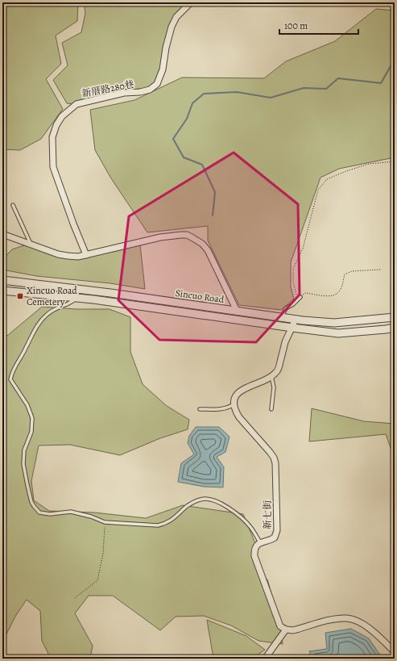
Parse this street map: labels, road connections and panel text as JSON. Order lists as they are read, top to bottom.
{
  "streets": {
    "street": ["新厝路280巷", "Sincuo Road", "新七街"]
  },
  "places": {
    "transit": ["Xincuo Road Cemetery"]
  },
  "scale_bar": "100 m"
}
